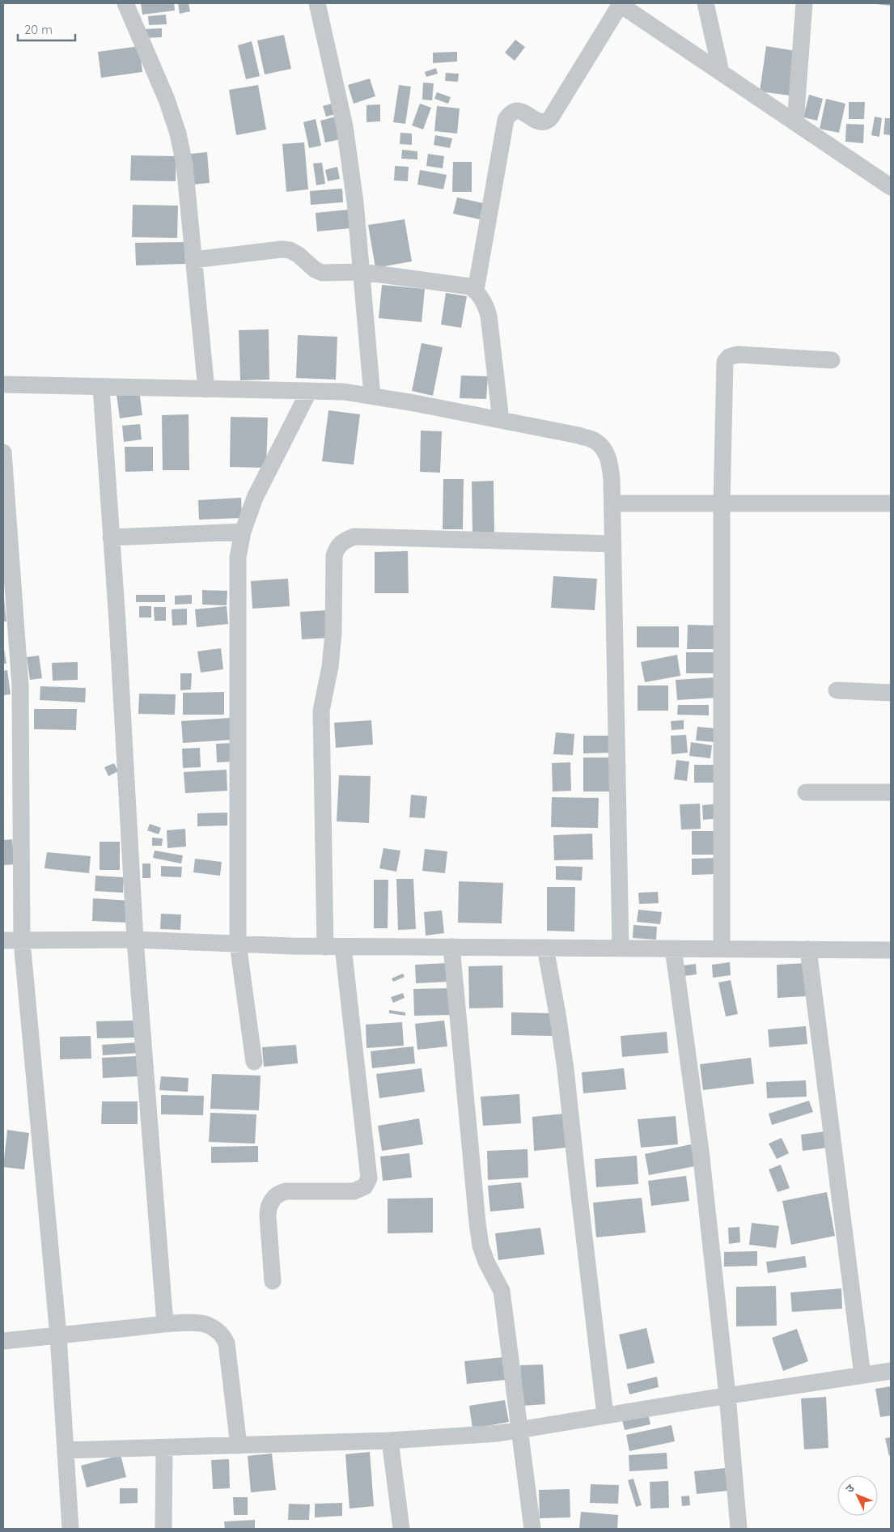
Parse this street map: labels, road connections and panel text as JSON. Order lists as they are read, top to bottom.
{
  "scale_bar": "20 m",
  "north": "top left"
}
